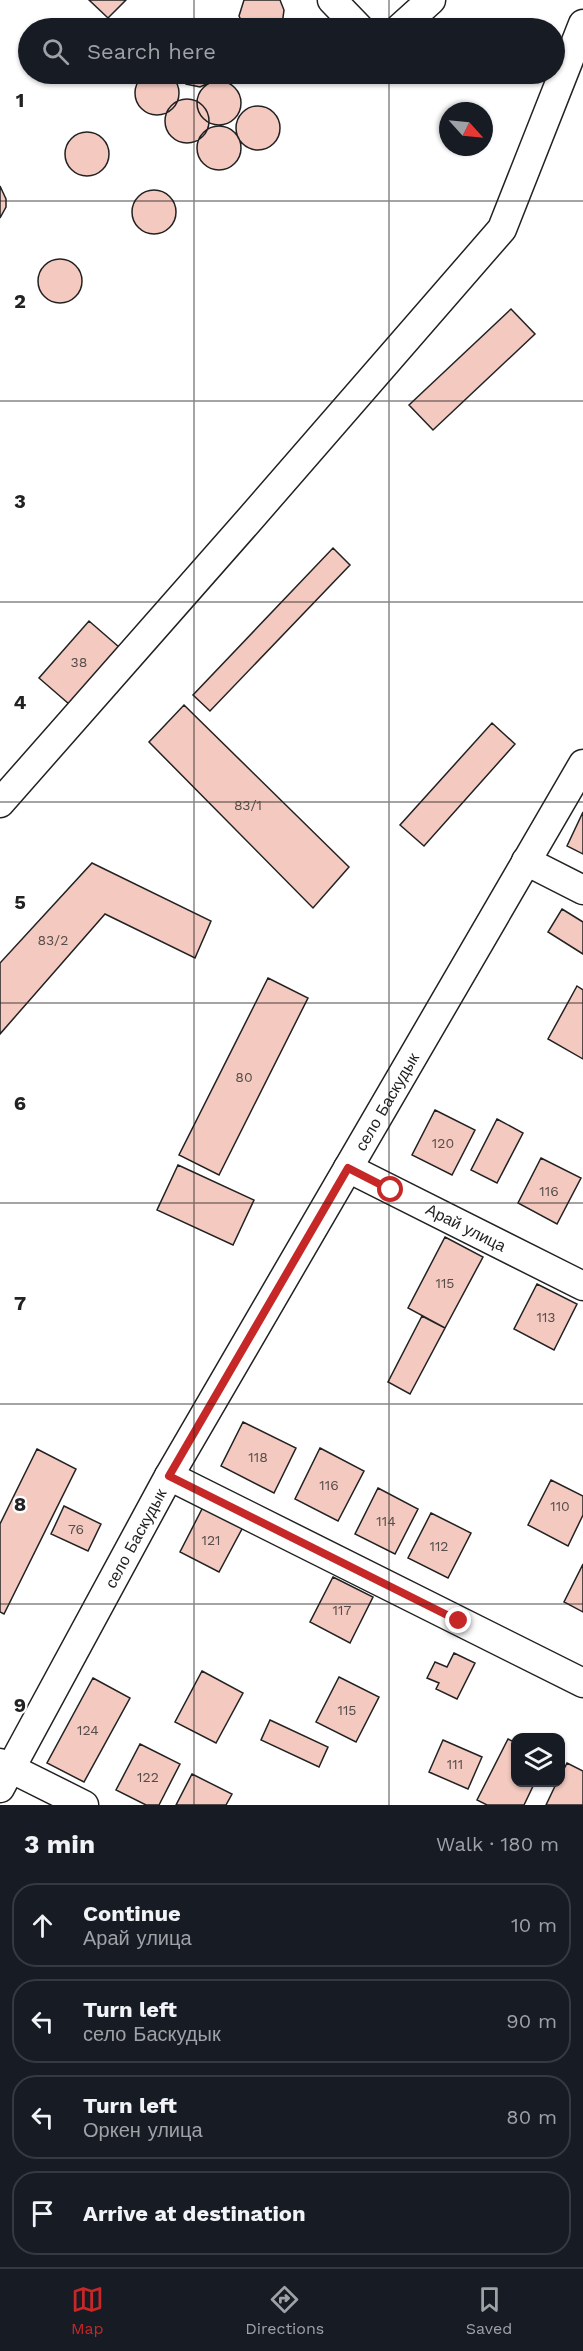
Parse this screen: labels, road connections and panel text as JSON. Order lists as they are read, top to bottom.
{
  "streets": {
    "street": ["село Баскудык", "Арай улица"]
  },
  "crossings": [
    ["село Баскудык", "Арай улица"]
  ],
  "house_numbers": [
    "38",
    "83/1",
    "83/2",
    "80",
    "120",
    "116",
    "115",
    "113",
    "118",
    "116",
    "110",
    "114",
    "76",
    "121",
    "112",
    "117",
    "115",
    "124",
    "111",
    "122"
  ],
  "north": "bottom right",
  "page": {
    "search": "Search here",
    "heading": ["3 min", "Walk · 180 m"],
    "list": [
      ["Continue", "Арай улица", "10 m"],
      ["Turn left", "село Баскудык", "90 m"],
      ["Turn left", "Оркен улица", "80 m"],
      "Arrive at destination"
    ],
    "nav": ["Map", "Directions", "Saved"]
  },
  "grid": {
    "rows": [
      "1",
      "2",
      "3",
      "4",
      "5",
      "6",
      "7",
      "8",
      "9"
    ]
  }
}
